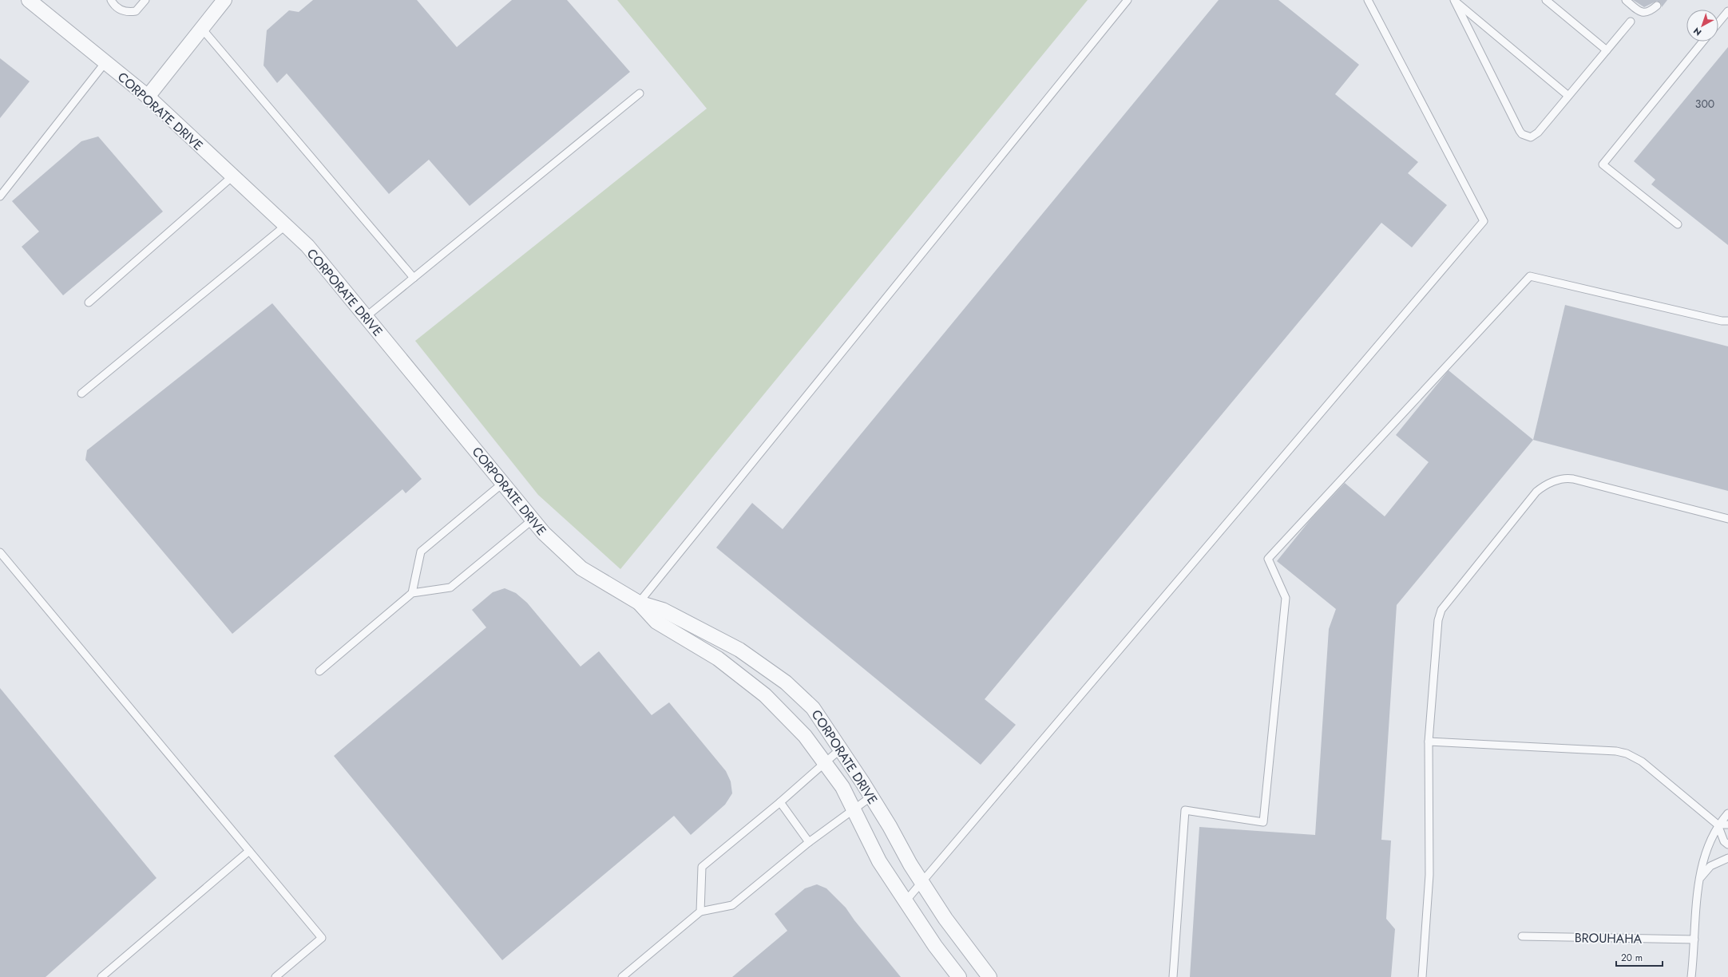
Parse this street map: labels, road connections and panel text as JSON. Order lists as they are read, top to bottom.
{
  "streets": {
    "street": ["CORPORATE DRIVE"],
    "lane": ["BROUHAHA"]
  },
  "house_numbers": ["300"],
  "scale_bar": "20 m",
  "north": "bottom left"
}
